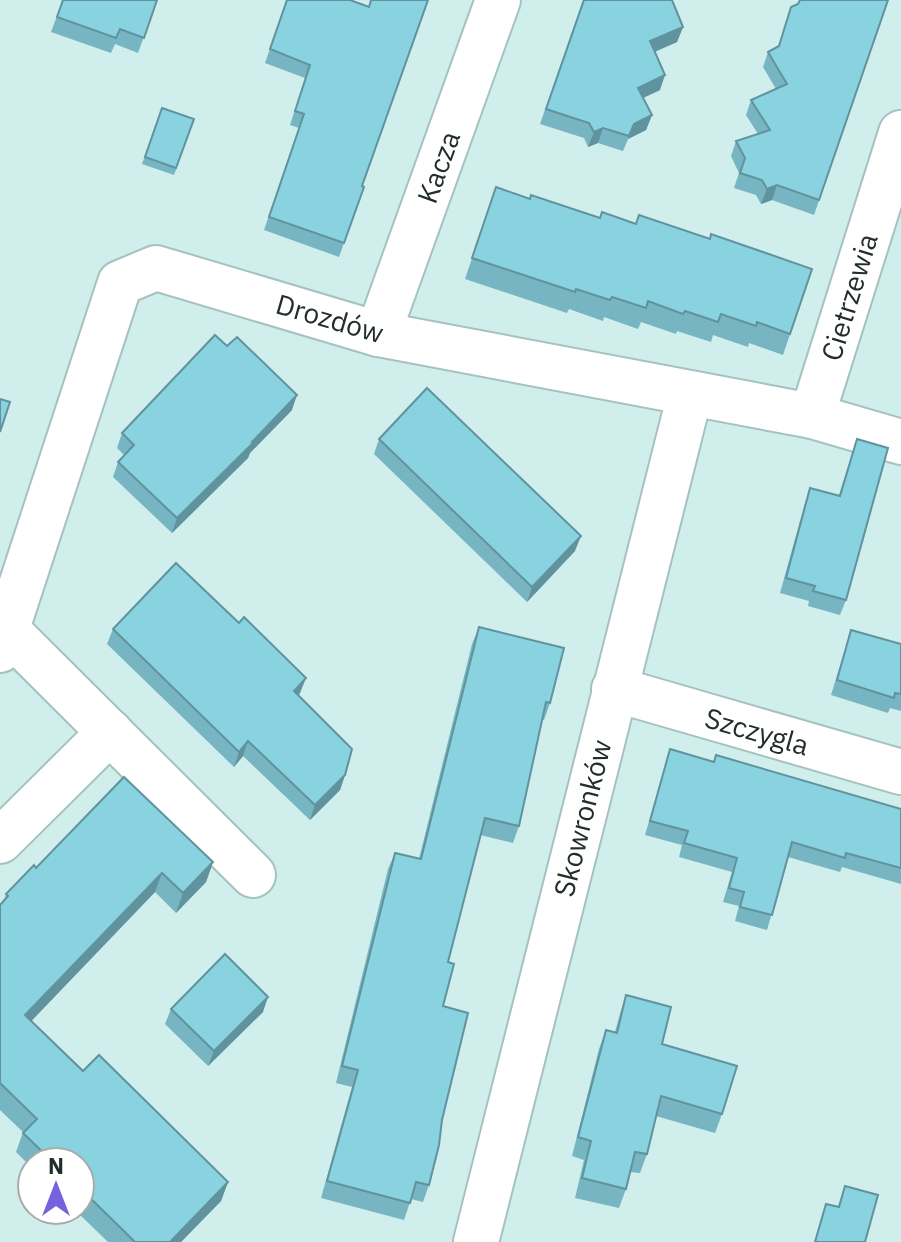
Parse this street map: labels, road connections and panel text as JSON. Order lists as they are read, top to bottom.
{
  "streets": {
    "street": [
      "Kacza",
      "Cietrzewia",
      "Drozdów",
      "Szczygla",
      "Skowronków"
    ]
  },
  "crossings": [
    ["Kacza", "Drozdów"],
    ["Cietrzewia", "Drozdów"],
    ["Drozdów", "Skowronków"],
    ["Szczygla", "Skowronków"]
  ],
  "north": "top"
}
